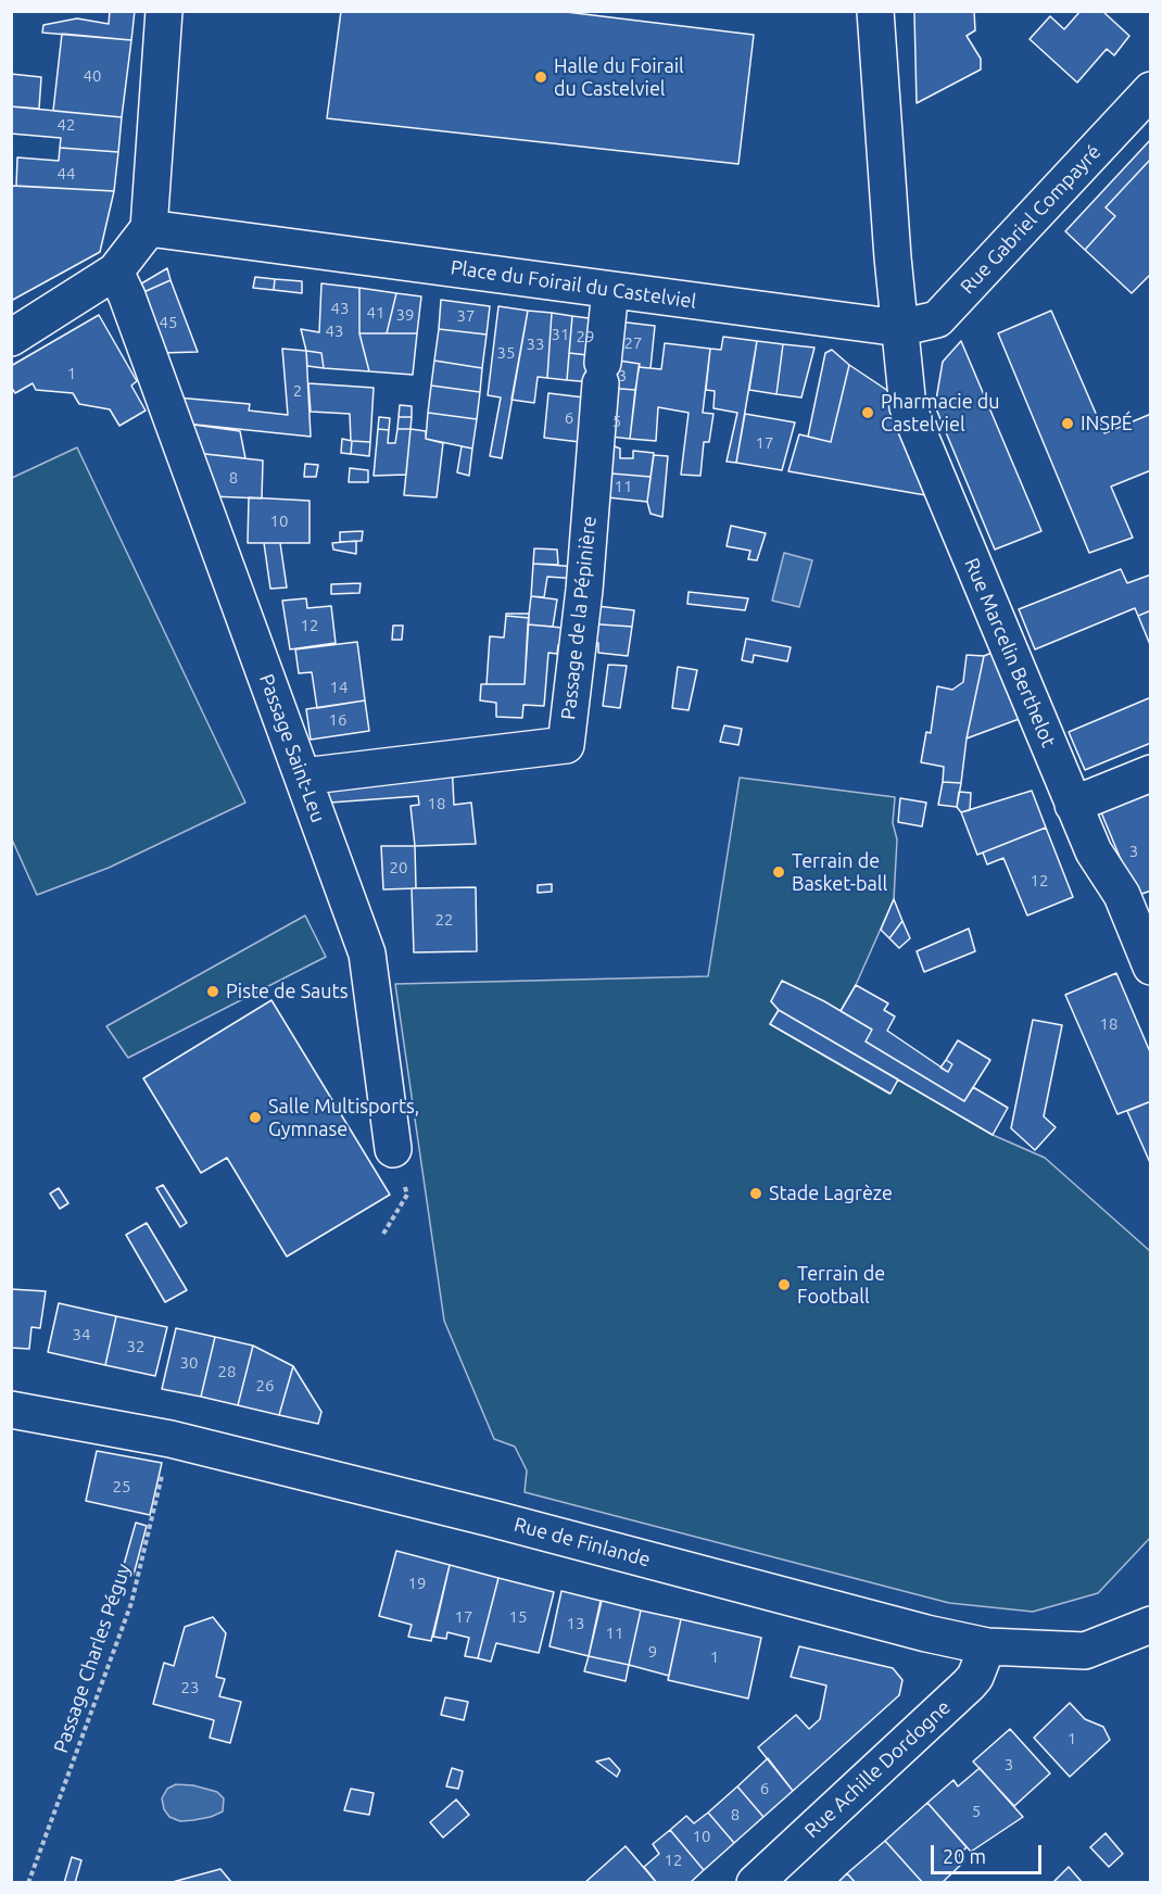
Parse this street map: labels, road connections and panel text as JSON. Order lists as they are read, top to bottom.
{
  "streets": {
    "street": [
      "Rue Gabriel Compayré",
      "Place du Foirail du Castelviel",
      "Passage de la Pépinière",
      "Rue Marcelin Berthelot",
      "Passage Saint-Leu",
      "Rue de Finlande",
      "Rue Achille Dordogne"
    ],
    "path": ["Passage Charles Péguy"]
  },
  "crossings": [
    ["Rue Gabriel Compayré", "Place du Foirail du Castelviel"],
    ["Rue Gabriel Compayré", "Rue Marcelin Berthelot"],
    ["Place du Foirail du Castelviel", "Passage de la Pépinière"],
    ["Place du Foirail du Castelviel", "Rue Marcelin Berthelot"],
    ["Passage de la Pépinière", "Passage Saint-Leu"],
    ["Rue de Finlande", "Passage Charles Péguy"],
    ["Rue de Finlande", "Rue Achille Dordogne"]
  ],
  "places": [
    "Halle du Foirail du Castelviel",
    "Pharmacie du Castelviel",
    "INSPÉ",
    "Terrain de Basket-ball",
    "Piste de Sauts",
    "Salle Multisports, Gymnase",
    "Stade Lagrèze",
    "Terrain de Football"
  ],
  "house_numbers": [
    "40",
    "42",
    "44",
    "43",
    "41",
    "39",
    "37",
    "45",
    "43",
    "31",
    "29",
    "27",
    "33",
    "35",
    "1",
    "3",
    "2",
    "6",
    "5",
    "17",
    "8",
    "11",
    "10",
    "12",
    "14",
    "16",
    "18",
    "3",
    "20",
    "12",
    "22",
    "18",
    "34",
    "32",
    "30",
    "28",
    "26",
    "25",
    "19",
    "17",
    "15",
    "13",
    "11",
    "9",
    "1",
    "23",
    "1",
    "3",
    "6",
    "5",
    "8",
    "10",
    "12"
  ],
  "scale_bar": "20 m"
}
